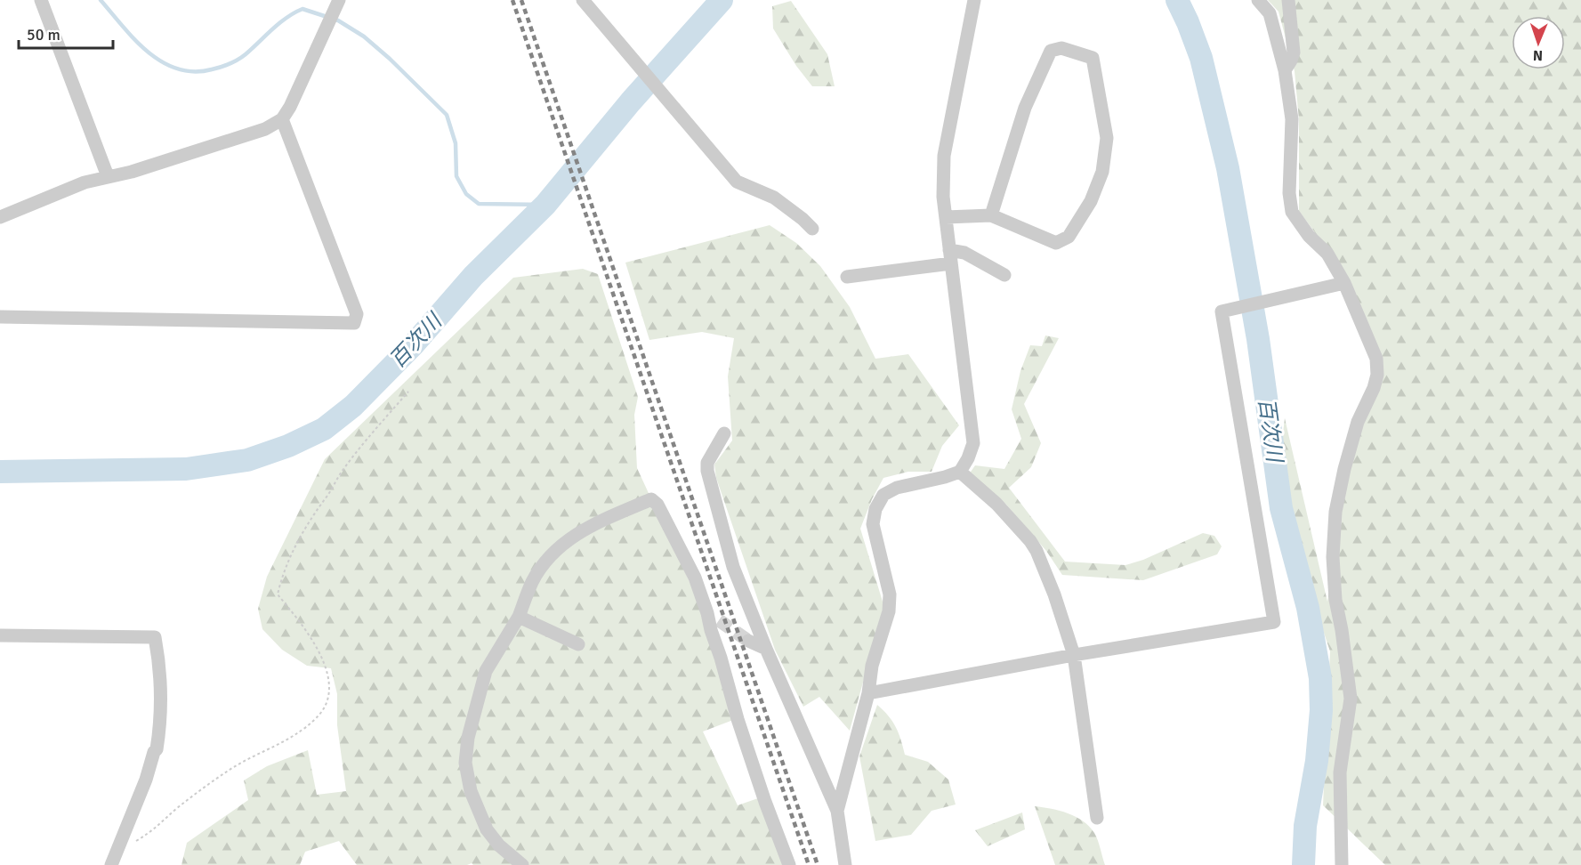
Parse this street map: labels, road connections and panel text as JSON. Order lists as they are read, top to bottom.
{
  "water": ["百次川"],
  "scale_bar": "50 m",
  "north": "bottom"
}
